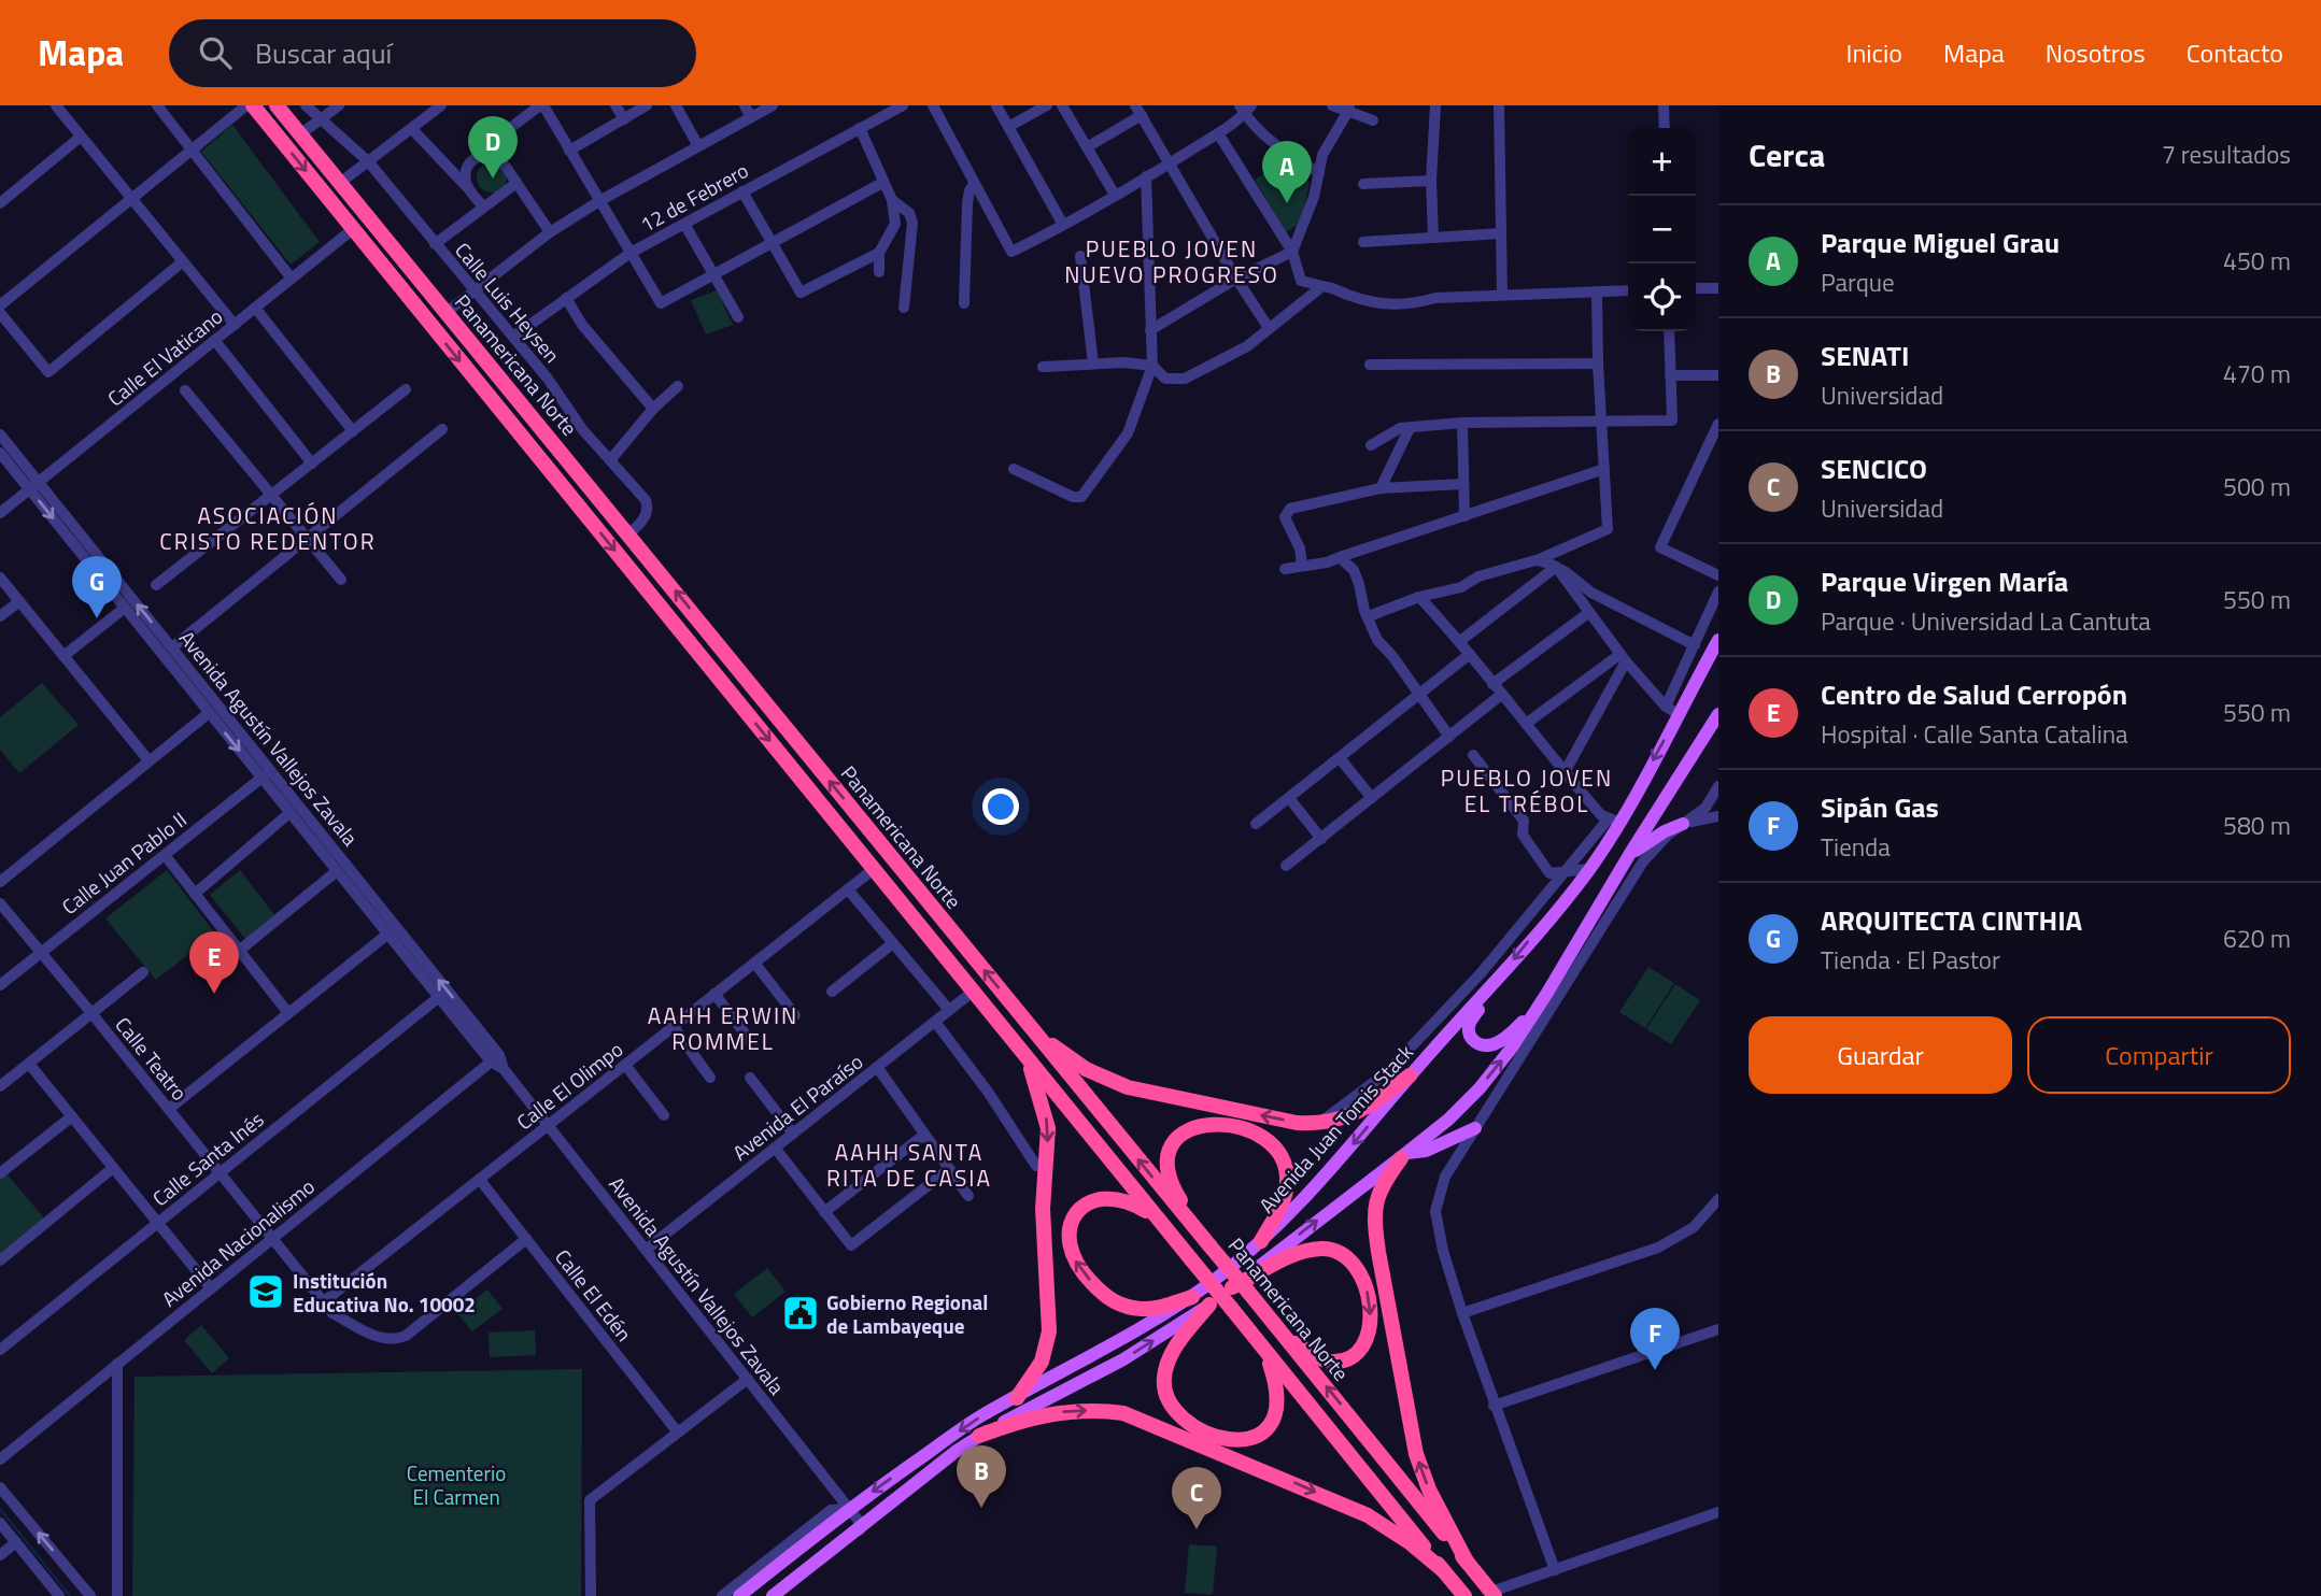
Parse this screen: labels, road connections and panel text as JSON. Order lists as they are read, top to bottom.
{
  "streets": {
    "highway": ["Panamericana Norte"],
    "main road": ["Avenida Juan Tomis Stack"],
    "street": [
      "12 de Febrero",
      "Calle Luis Heysen",
      "Calle El Vaticano",
      "Avenida Agustín Vallejos Zavala",
      "Calle Juan Pablo II",
      "Calle Teatro",
      "Calle El Olimpo",
      "Avenida El Paraíso",
      "Calle Santa Inés",
      "Avenida Nacionalismo",
      "Calle El Edén"
    ]
  },
  "crossings": [
    ["12 de Febrero", "Calle Luis Heysen"],
    ["Calle Luis Heysen", "Panamericana Norte"],
    ["Calle El Vaticano", "Panamericana Norte"],
    ["Calle El Vaticano", "Avenida Agustín Vallejos Zavala"],
    ["Panamericana Norte", "Calle El Olimpo"],
    ["Panamericana Norte", "Avenida El Paraíso"],
    ["Avenida Agustín Vallejos Zavala", "Calle Juan Pablo II"],
    ["Avenida Agustín Vallejos Zavala", "Calle El Olimpo"],
    ["Avenida Agustín Vallejos Zavala", "Avenida El Paraíso"],
    ["Avenida Agustín Vallejos Zavala", "Avenida Juan Tomis Stack"],
    ["Avenida Agustín Vallejos Zavala", "Calle Santa Inés"],
    ["Avenida Agustín Vallejos Zavala", "Avenida Nacionalismo"],
    ["Calle Juan Pablo II", "Calle Teatro"],
    ["Calle Teatro", "Calle El Olimpo"],
    ["Calle Teatro", "Calle Santa Inés"],
    ["Calle Teatro", "Avenida Nacionalismo"],
    ["Calle Teatro", "Calle El Edén"],
    ["Calle El Olimpo", "Calle El Edén"]
  ],
  "districts": [
    "PUEBLO JOVEN NUEVO PROGRESO",
    "ASOCIACIÓN CRISTO REDENTOR",
    "PUEBLO JOVEN EL TRÉBOL",
    "AAHH ERWIN ROMMEL",
    "AAHH SANTA RITA DE CASIA"
  ],
  "parks": ["Cementerio El Carmen"],
  "places": {
    "school or university": ["Institución Educativa No. 10002"],
    "public building": ["Gobierno Regional de Lambayeque"]
  },
  "page": {
    "header": "Mapa",
    "search": "Buscar aquí",
    "nav": [
      "Inicio",
      "Mapa",
      "Nosotros",
      "Contacto"
    ],
    "heading": ["Cerca", "7 resultados"],
    "pins": [
      "D",
      "A",
      "G",
      "E",
      "F",
      "B",
      "C"
    ],
    "map_buttons": ["+", "−"],
    "list": [
      {
        "mark": "A",
        "name": "Parque Miguel Grau",
        "note": "Parque",
        "value": "450 m"
      },
      {
        "mark": "B",
        "name": "SENATI",
        "note": "Universidad",
        "value": "470 m"
      },
      {
        "mark": "C",
        "name": "SENCICO",
        "note": "Universidad",
        "value": "500 m"
      },
      {
        "mark": "D",
        "name": "Parque Virgen María",
        "note": "Parque · Universidad La Cantuta",
        "value": "550 m"
      },
      {
        "mark": "E",
        "name": "Centro de Salud Cerropón",
        "note": "Hospital · Calle Santa Catalina",
        "value": "550 m"
      },
      {
        "mark": "F",
        "name": "Sipán Gas",
        "note": "Tienda",
        "value": "580 m"
      },
      {
        "mark": "G",
        "name": "ARQUITECTA CINTHIA",
        "note": "Tienda · El Pastor",
        "value": "620 m"
      }
    ],
    "buttons": ["Guardar", "Compartir"]
  }
}
